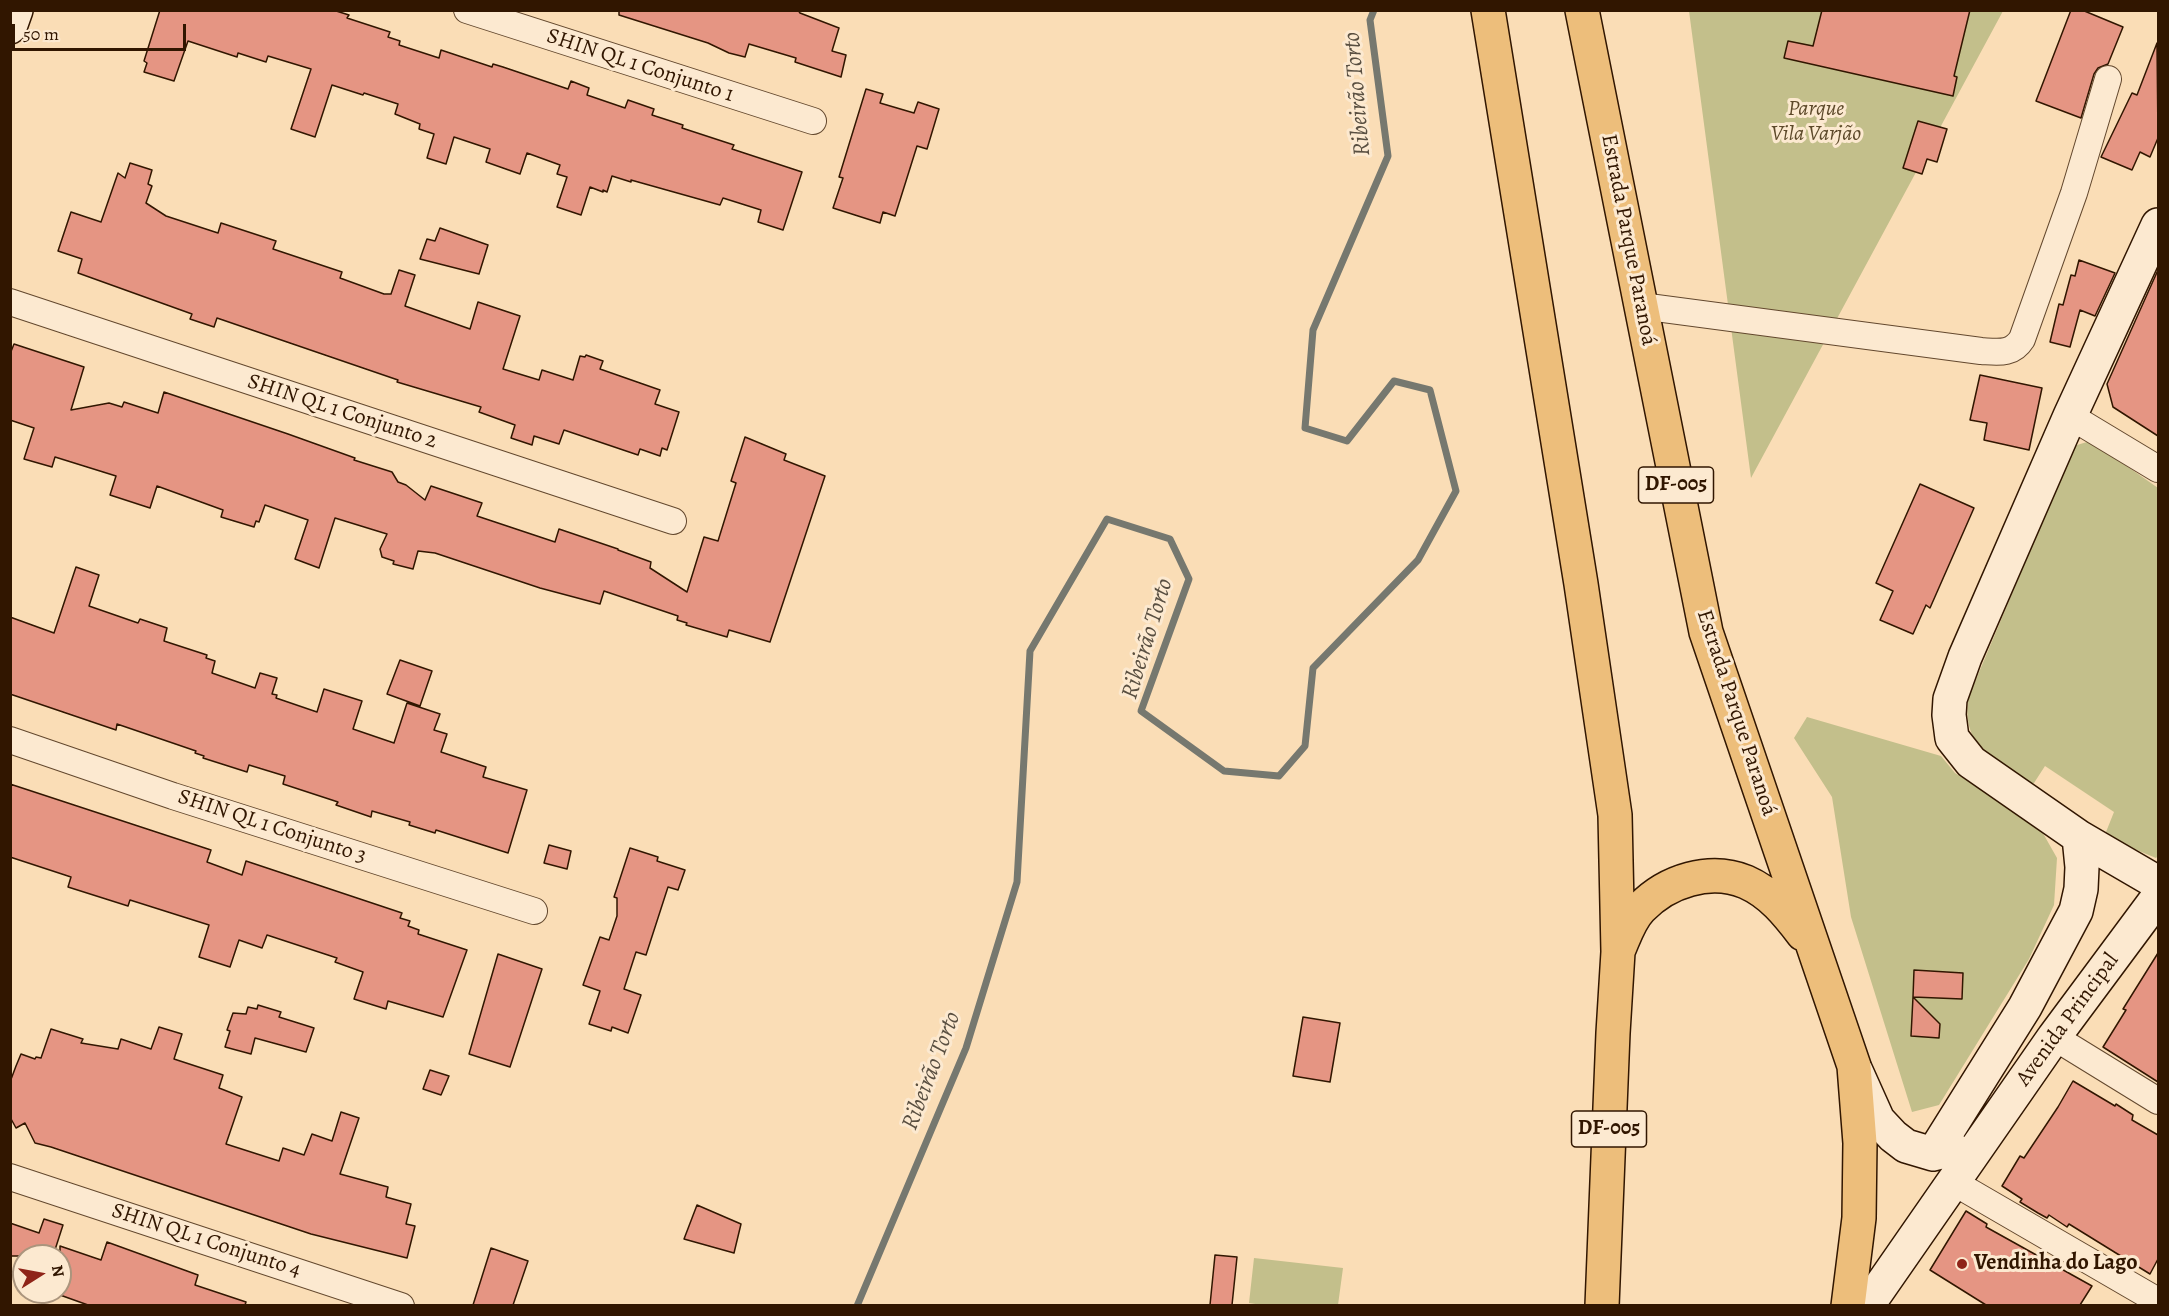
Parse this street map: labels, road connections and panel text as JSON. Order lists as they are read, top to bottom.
{
  "streets": {
    "main road": ["Estrada Parque Paranoá", "DF-005"],
    "street": [
      "SHIN QL 1 Conjunto 1",
      "SHIN QL 1 Conjunto 2",
      "SHIN QL 1 Conjunto 3",
      "Avenida Principal",
      "SHIN QL 1 Conjunto 4"
    ]
  },
  "water": ["Ribeirão Torto"],
  "parks": ["Parque Vila Varjão"],
  "places": ["Vendinha do Lago"],
  "scale_bar": "50 m",
  "north": "right"
}
